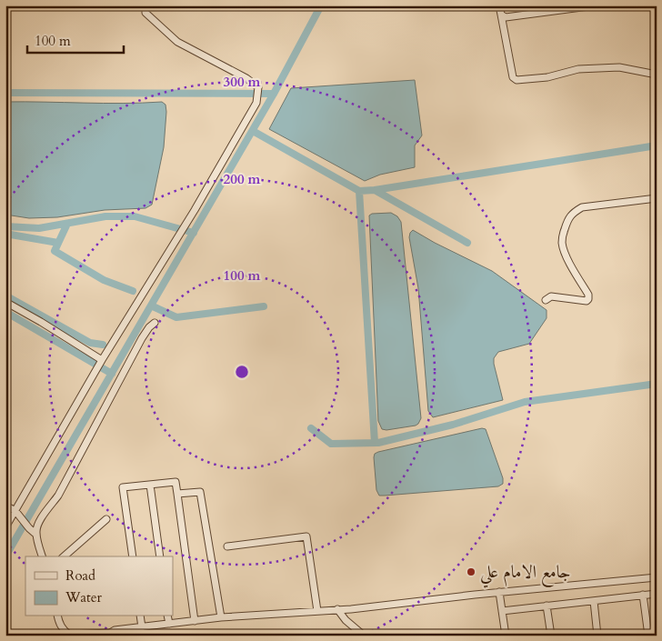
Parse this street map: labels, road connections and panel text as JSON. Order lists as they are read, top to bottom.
{
  "places": ["جامع اﻻمام علي"],
  "legend": ["Road", "Water"],
  "scale_bar": "100 m",
  "rings": ["300 m", "200 m", "100 m"]
}
